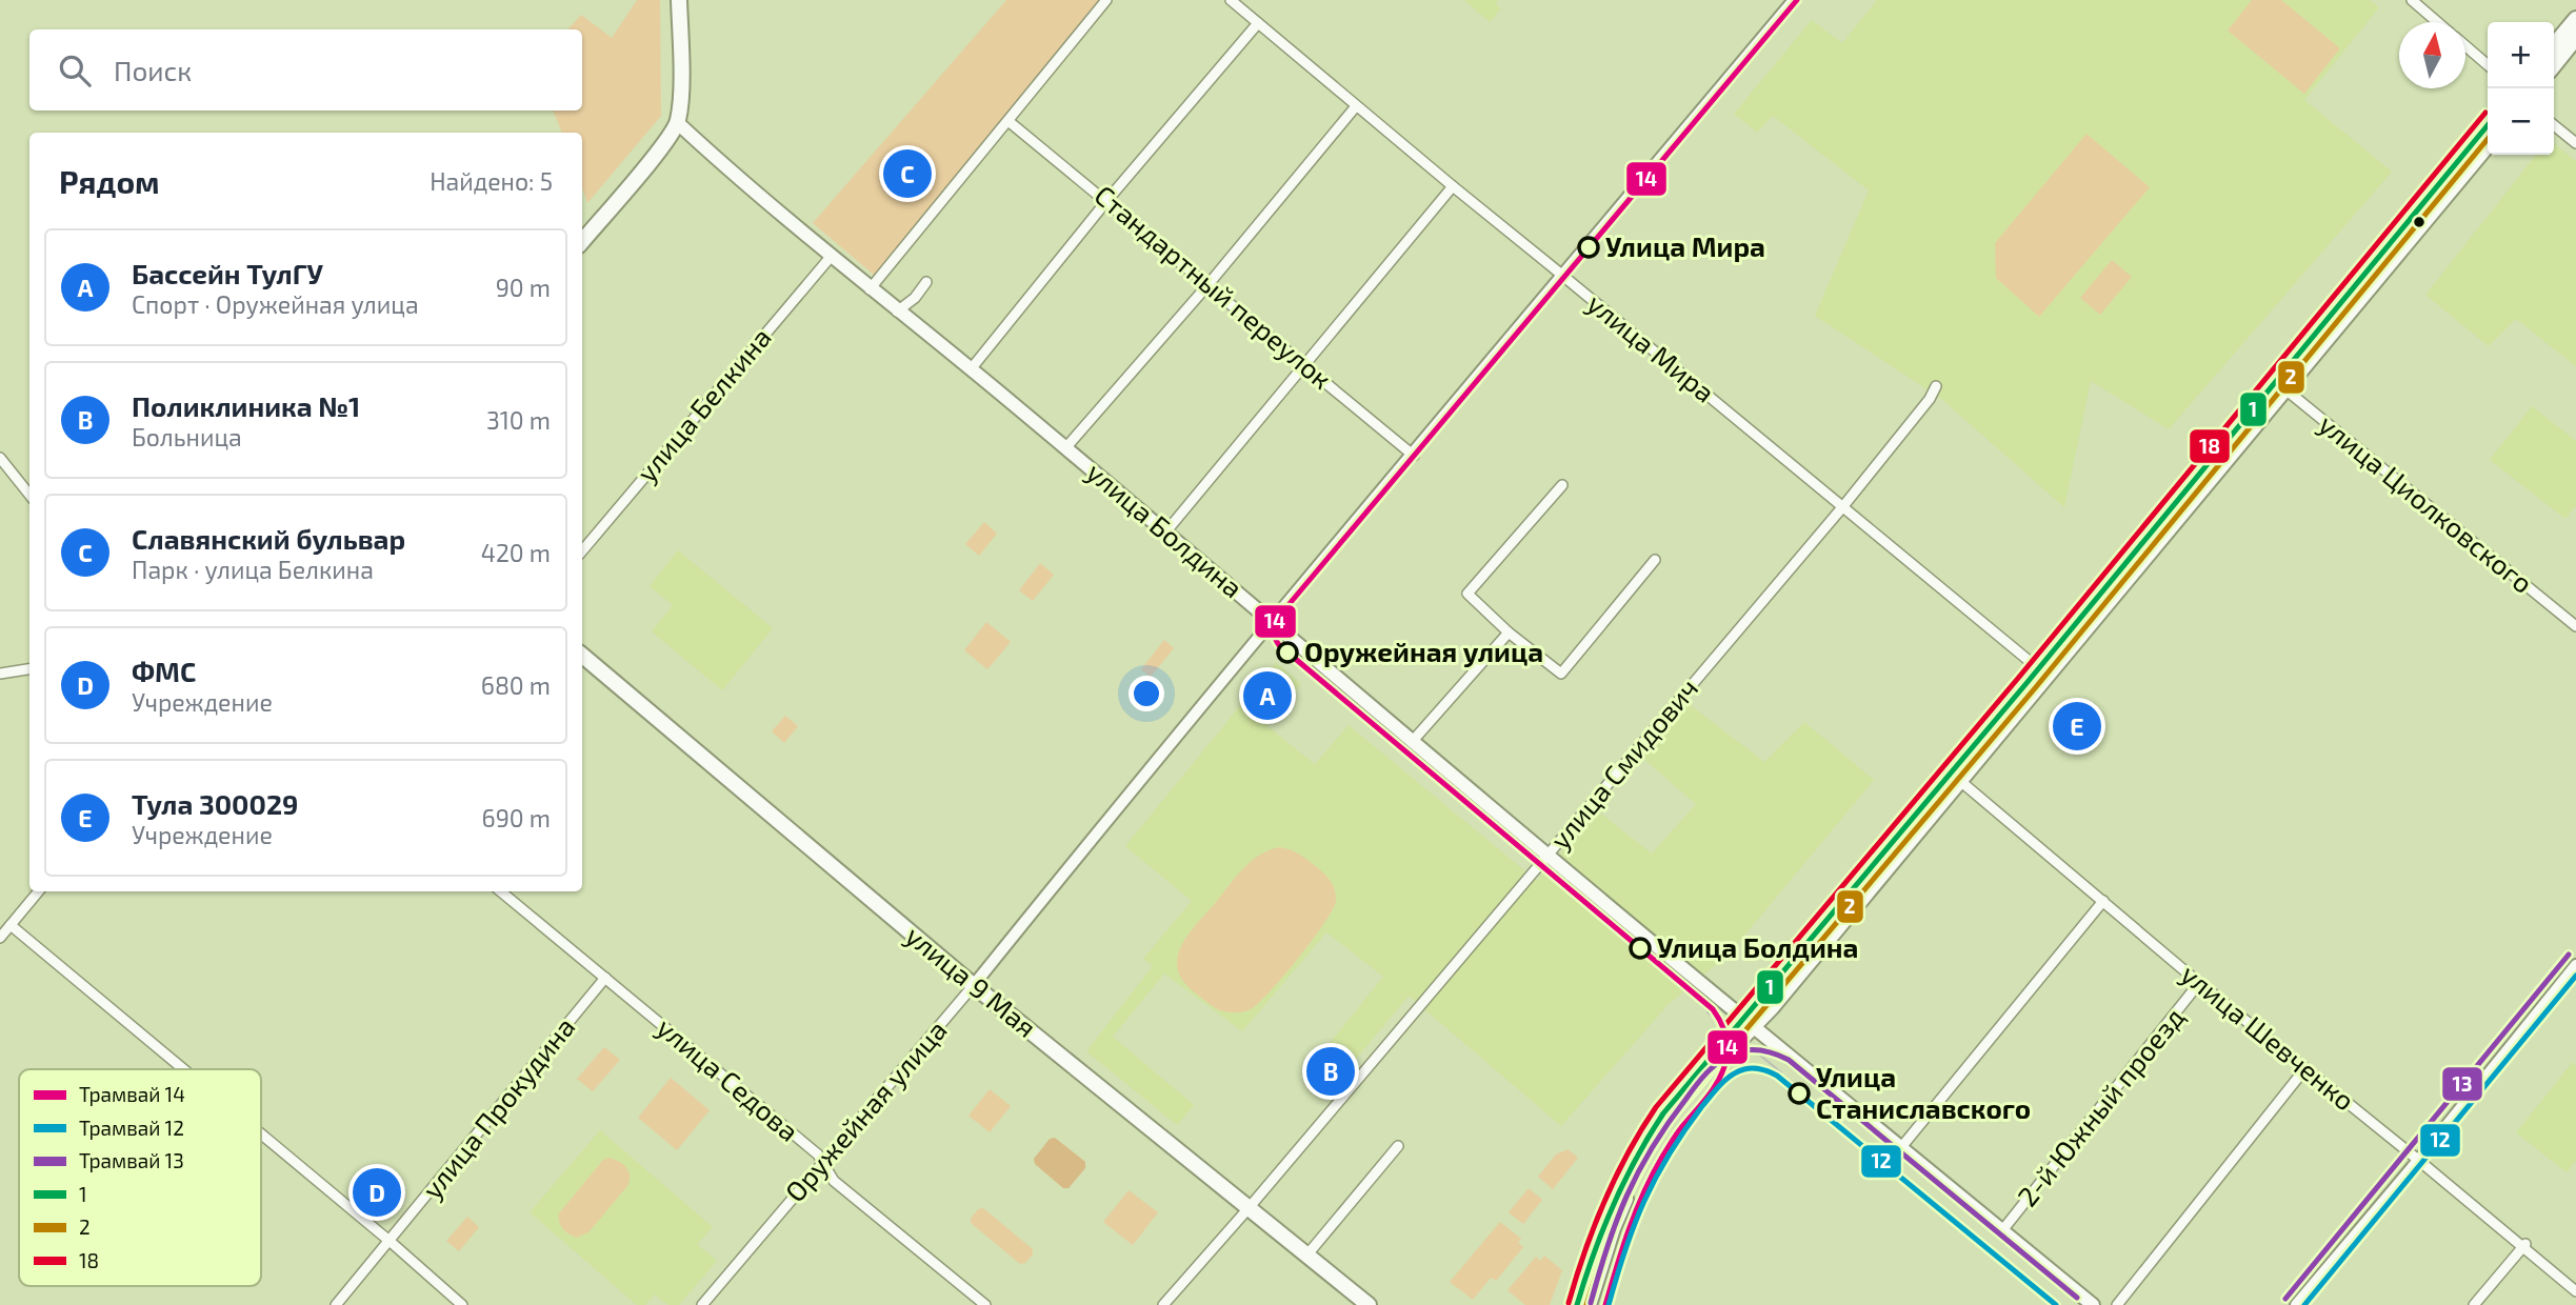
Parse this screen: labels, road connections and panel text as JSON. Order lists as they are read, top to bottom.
{
  "streets": {
    "main road": ["улица Болдина", "улица 9 Мая"],
    "street": [
      "Стандартный переулок",
      "улица Мира",
      "улица Белкина",
      "улица Циолковского",
      "улица Смидович",
      "улица Шевченко",
      "улица Седова",
      "2-й Южный проезд",
      "улица Прокудина",
      "Оружейная улица"
    ]
  },
  "crossings": [
    ["Стандартный переулок", "Оружейная улица"],
    ["улица Мира", "улица Смидович"],
    ["улица Мира", "Оружейная улица"],
    ["улица Белкина", "улица Болдина"],
    ["улица Болдина", "улица Смидович"],
    ["улица Болдина", "Оружейная улица"],
    ["улица Смидович", "улица 9 Мая"],
    ["улица 9 Мая", "Оружейная улица"],
    ["улица Шевченко", "2-й Южный проезд"],
    ["улица Седова", "улица Прокудина"],
    ["улица Седова", "Оружейная улица"]
  ],
  "places": [
    "Улица Мира",
    "Оружейная улица",
    "Улица Болдина",
    "Улица Станиславского"
  ],
  "lines": [
    "tram line 14",
    "transit line 18",
    "transit line 1",
    "transit line 2",
    "tram line 13",
    "tram line 12"
  ],
  "legend": [
    "Трамвай 14",
    "Трамвай 12",
    "Трамвай 13",
    "1",
    "2",
    "18"
  ],
  "north": "top",
  "page": {
    "map_buttons": ["+", "−"],
    "search": "Поиск",
    "heading": ["Рядом", "Найдено: 5"],
    "pins": [
      "C",
      "A",
      "E",
      "B",
      "D"
    ],
    "list": [
      {
        "mark": "A",
        "name": "Бассейн ТулГУ",
        "note": "Спорт · Оружейная улица",
        "value": "90 m"
      },
      {
        "mark": "B",
        "name": "Поликлиника №1",
        "note": "Больница",
        "value": "310 m"
      },
      {
        "mark": "C",
        "name": "Славянский бульвар",
        "note": "Парк · улица Белкина",
        "value": "420 m"
      },
      {
        "mark": "D",
        "name": "ФМС",
        "note": "Учреждение",
        "value": "680 m"
      },
      {
        "mark": "E",
        "name": "Тула 300029",
        "note": "Учреждение",
        "value": "690 m"
      }
    ]
  }
}
